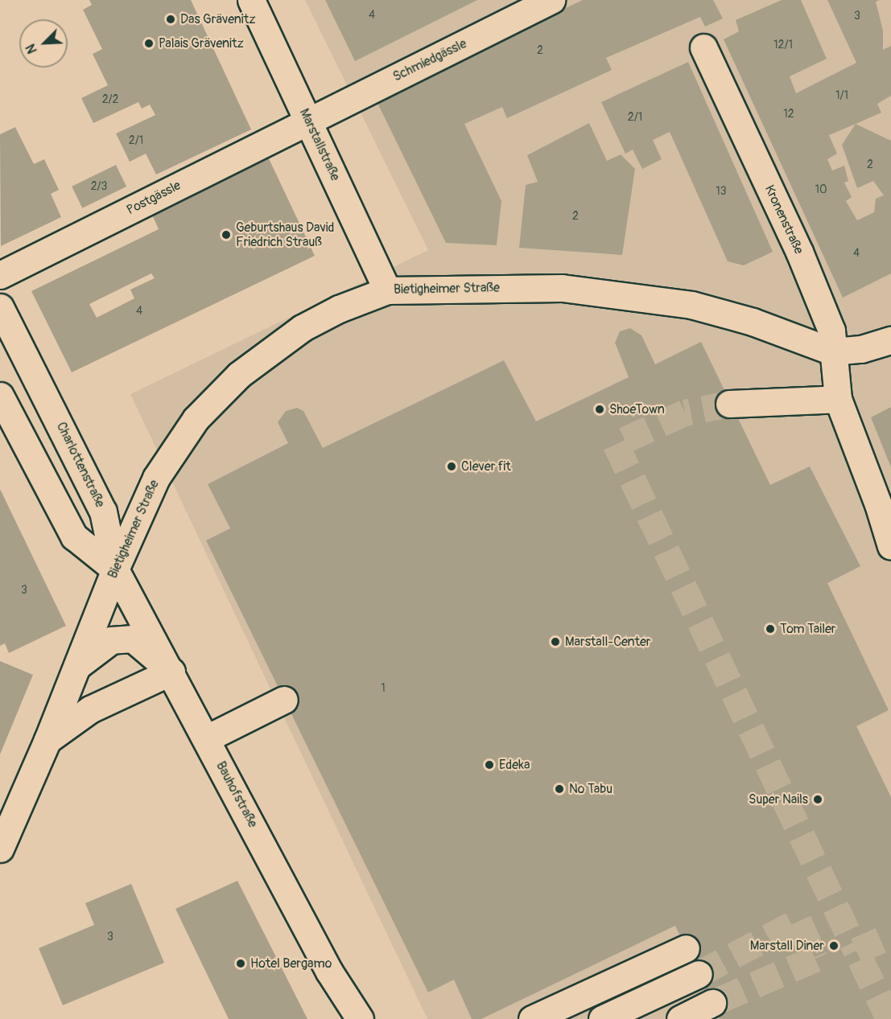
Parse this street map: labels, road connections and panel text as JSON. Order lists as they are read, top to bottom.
{
  "streets": {
    "street": [
      "Schmiedgässle",
      "Marstallstraße",
      "Postgässle",
      "Kronenstraße",
      "Bietigheimer Straße",
      "Charlottenstraße",
      "Bauhofstraße"
    ]
  },
  "crossings": [
    ["Schmiedgässle", "Marstallstraße"],
    ["Schmiedgässle", "Postgässle"],
    ["Marstallstraße", "Postgässle"],
    ["Marstallstraße", "Bietigheimer Straße"],
    ["Kronenstraße", "Bietigheimer Straße"],
    ["Bietigheimer Straße", "Charlottenstraße"],
    ["Bietigheimer Straße", "Bauhofstraße"],
    ["Charlottenstraße", "Bauhofstraße"]
  ],
  "places": [
    "Das Grävenitz",
    "Palais Grävenitz",
    "Geburtshaus David Friedrich Strauß",
    "ShoeTown",
    "Clever fit",
    "Tom Tailer",
    "Marstall-Center",
    "Edeka",
    "No Tabu",
    "Super Nails",
    "Marstall Diner",
    "Hotel Bergamo"
  ],
  "house_numbers": [
    "4",
    "3",
    "12/1",
    "2",
    "1/1",
    "2/2",
    "12",
    "2/1",
    "2/1",
    "2",
    "2/3",
    "10",
    "13",
    "2",
    "4",
    "4",
    "3",
    "1",
    "3"
  ],
  "north": "bottom left"
}
